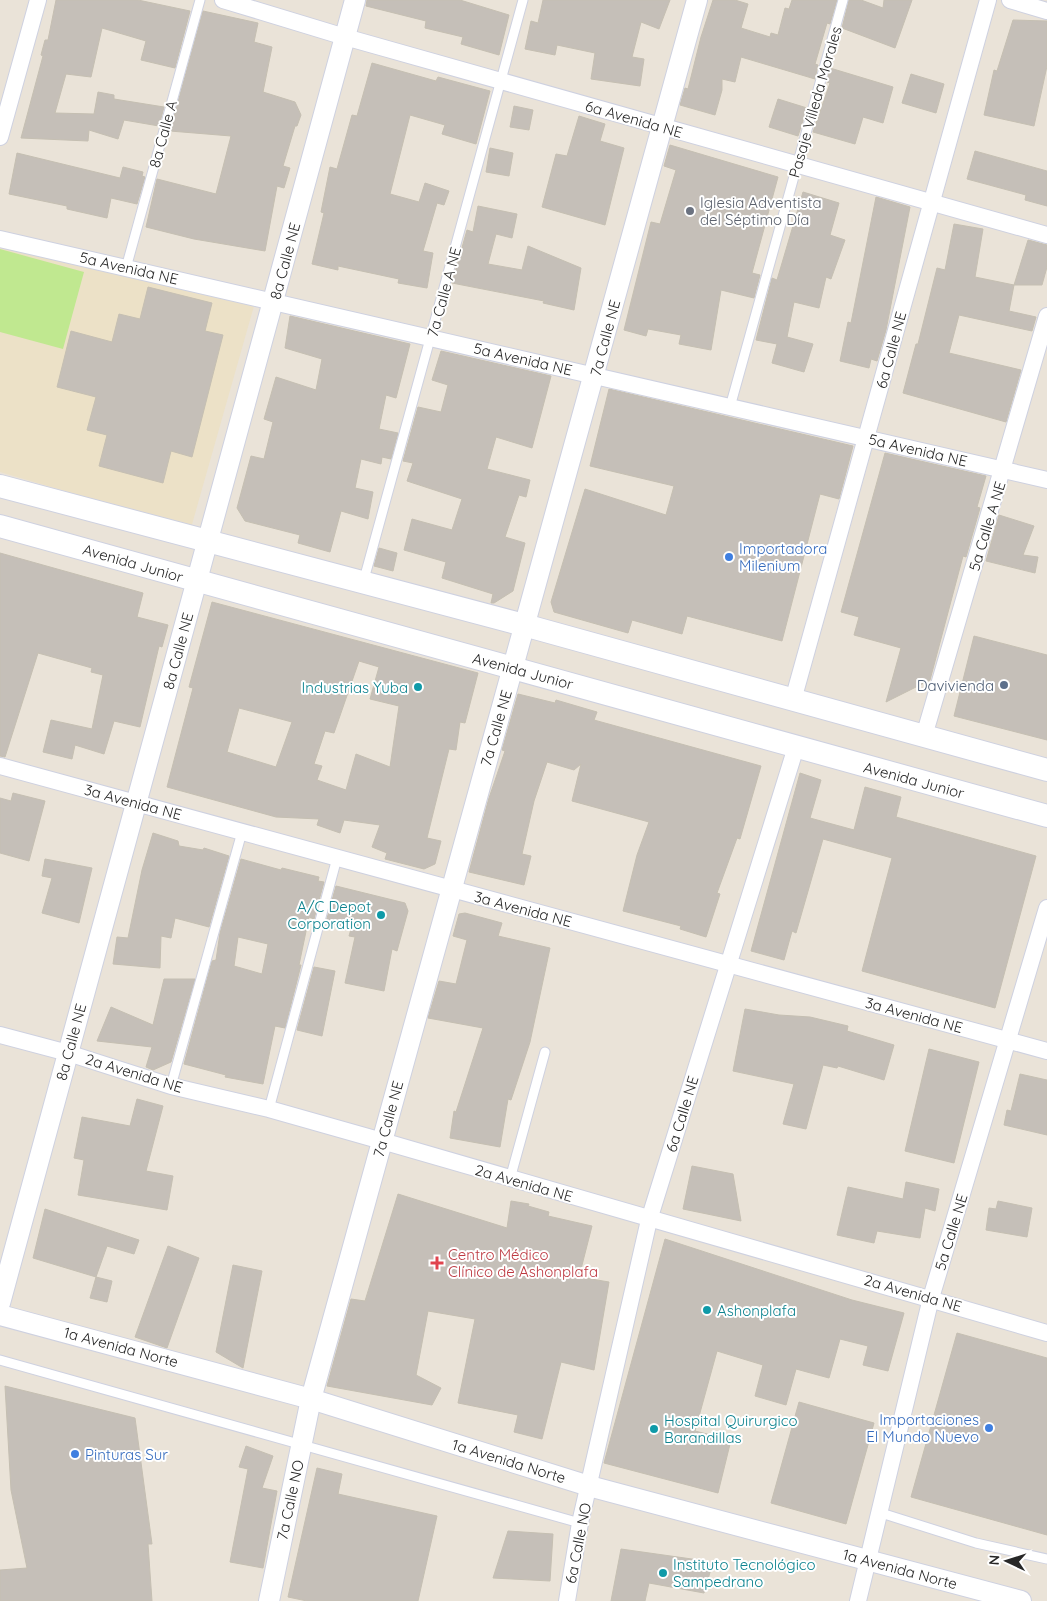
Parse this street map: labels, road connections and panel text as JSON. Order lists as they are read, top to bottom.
{
  "streets": {
    "main road": ["Avenida Junior"],
    "street": [
      "6a Avenida NE",
      "8a Calle NE",
      "5a Avenida NE",
      "7a Calle NE",
      "6a Calle NE",
      "5a Calle A NE",
      "3a Avenida NE",
      "2a Avenida NE",
      "5a Calle NE",
      "1a Avenida Norte",
      "7a Calle NO",
      "6a Calle NO"
    ],
    "lane": ["Pasaje Villeda Morales", "8a Calle A", "7a Calle A NE"]
  },
  "crossings": [
    ["Pasaje Villeda Morales", "6a Avenida NE"],
    ["Pasaje Villeda Morales", "5a Avenida NE"],
    ["6a Avenida NE", "8a Calle NE"],
    ["6a Avenida NE", "7a Calle A NE"],
    ["6a Avenida NE", "7a Calle NE"],
    ["6a Avenida NE", "6a Calle NE"],
    ["8a Calle A", "5a Avenida NE"],
    ["8a Calle NE", "5a Avenida NE"],
    ["8a Calle NE", "Avenida Junior"],
    ["8a Calle NE", "3a Avenida NE"],
    ["8a Calle NE", "2a Avenida NE"],
    ["5a Avenida NE", "7a Calle A NE"],
    ["5a Avenida NE", "7a Calle NE"],
    ["5a Avenida NE", "6a Calle NE"],
    ["5a Avenida NE", "5a Calle A NE"],
    ["7a Calle NE", "Avenida Junior"],
    ["7a Calle NE", "3a Avenida NE"],
    ["7a Calle NE", "2a Avenida NE"],
    ["7a Calle NE", "1a Avenida Norte"],
    ["7a Calle NE", "7a Calle NO"],
    ["6a Calle NE", "Avenida Junior"],
    ["6a Calle NE", "3a Avenida NE"],
    ["6a Calle NE", "2a Avenida NE"],
    ["6a Calle NE", "1a Avenida Norte"],
    ["6a Calle NE", "6a Calle NO"],
    ["3a Avenida NE", "5a Calle NE"],
    ["2a Avenida NE", "5a Calle NE"],
    ["5a Calle NE", "1a Avenida Norte"],
    ["1a Avenida Norte", "7a Calle NO"],
    ["1a Avenida Norte", "6a Calle NO"]
  ],
  "places": {
    "other": [
      "Iglesia Adventista del Séptimo Día",
      "Importadora Milenium",
      "Davivienda",
      "Industrias Yuba",
      "A/C Depot Corporation",
      "Ashonplafa",
      "Importaciones El Mundo Nuevo",
      "Hospital Quirurgico Barandillas",
      "Pinturas Sur",
      "Instituto Tecnológico Sampedrano"
    ],
    "health": ["Centro Médico Clínico de Ashonplafa"]
  },
  "north": "left"
}
